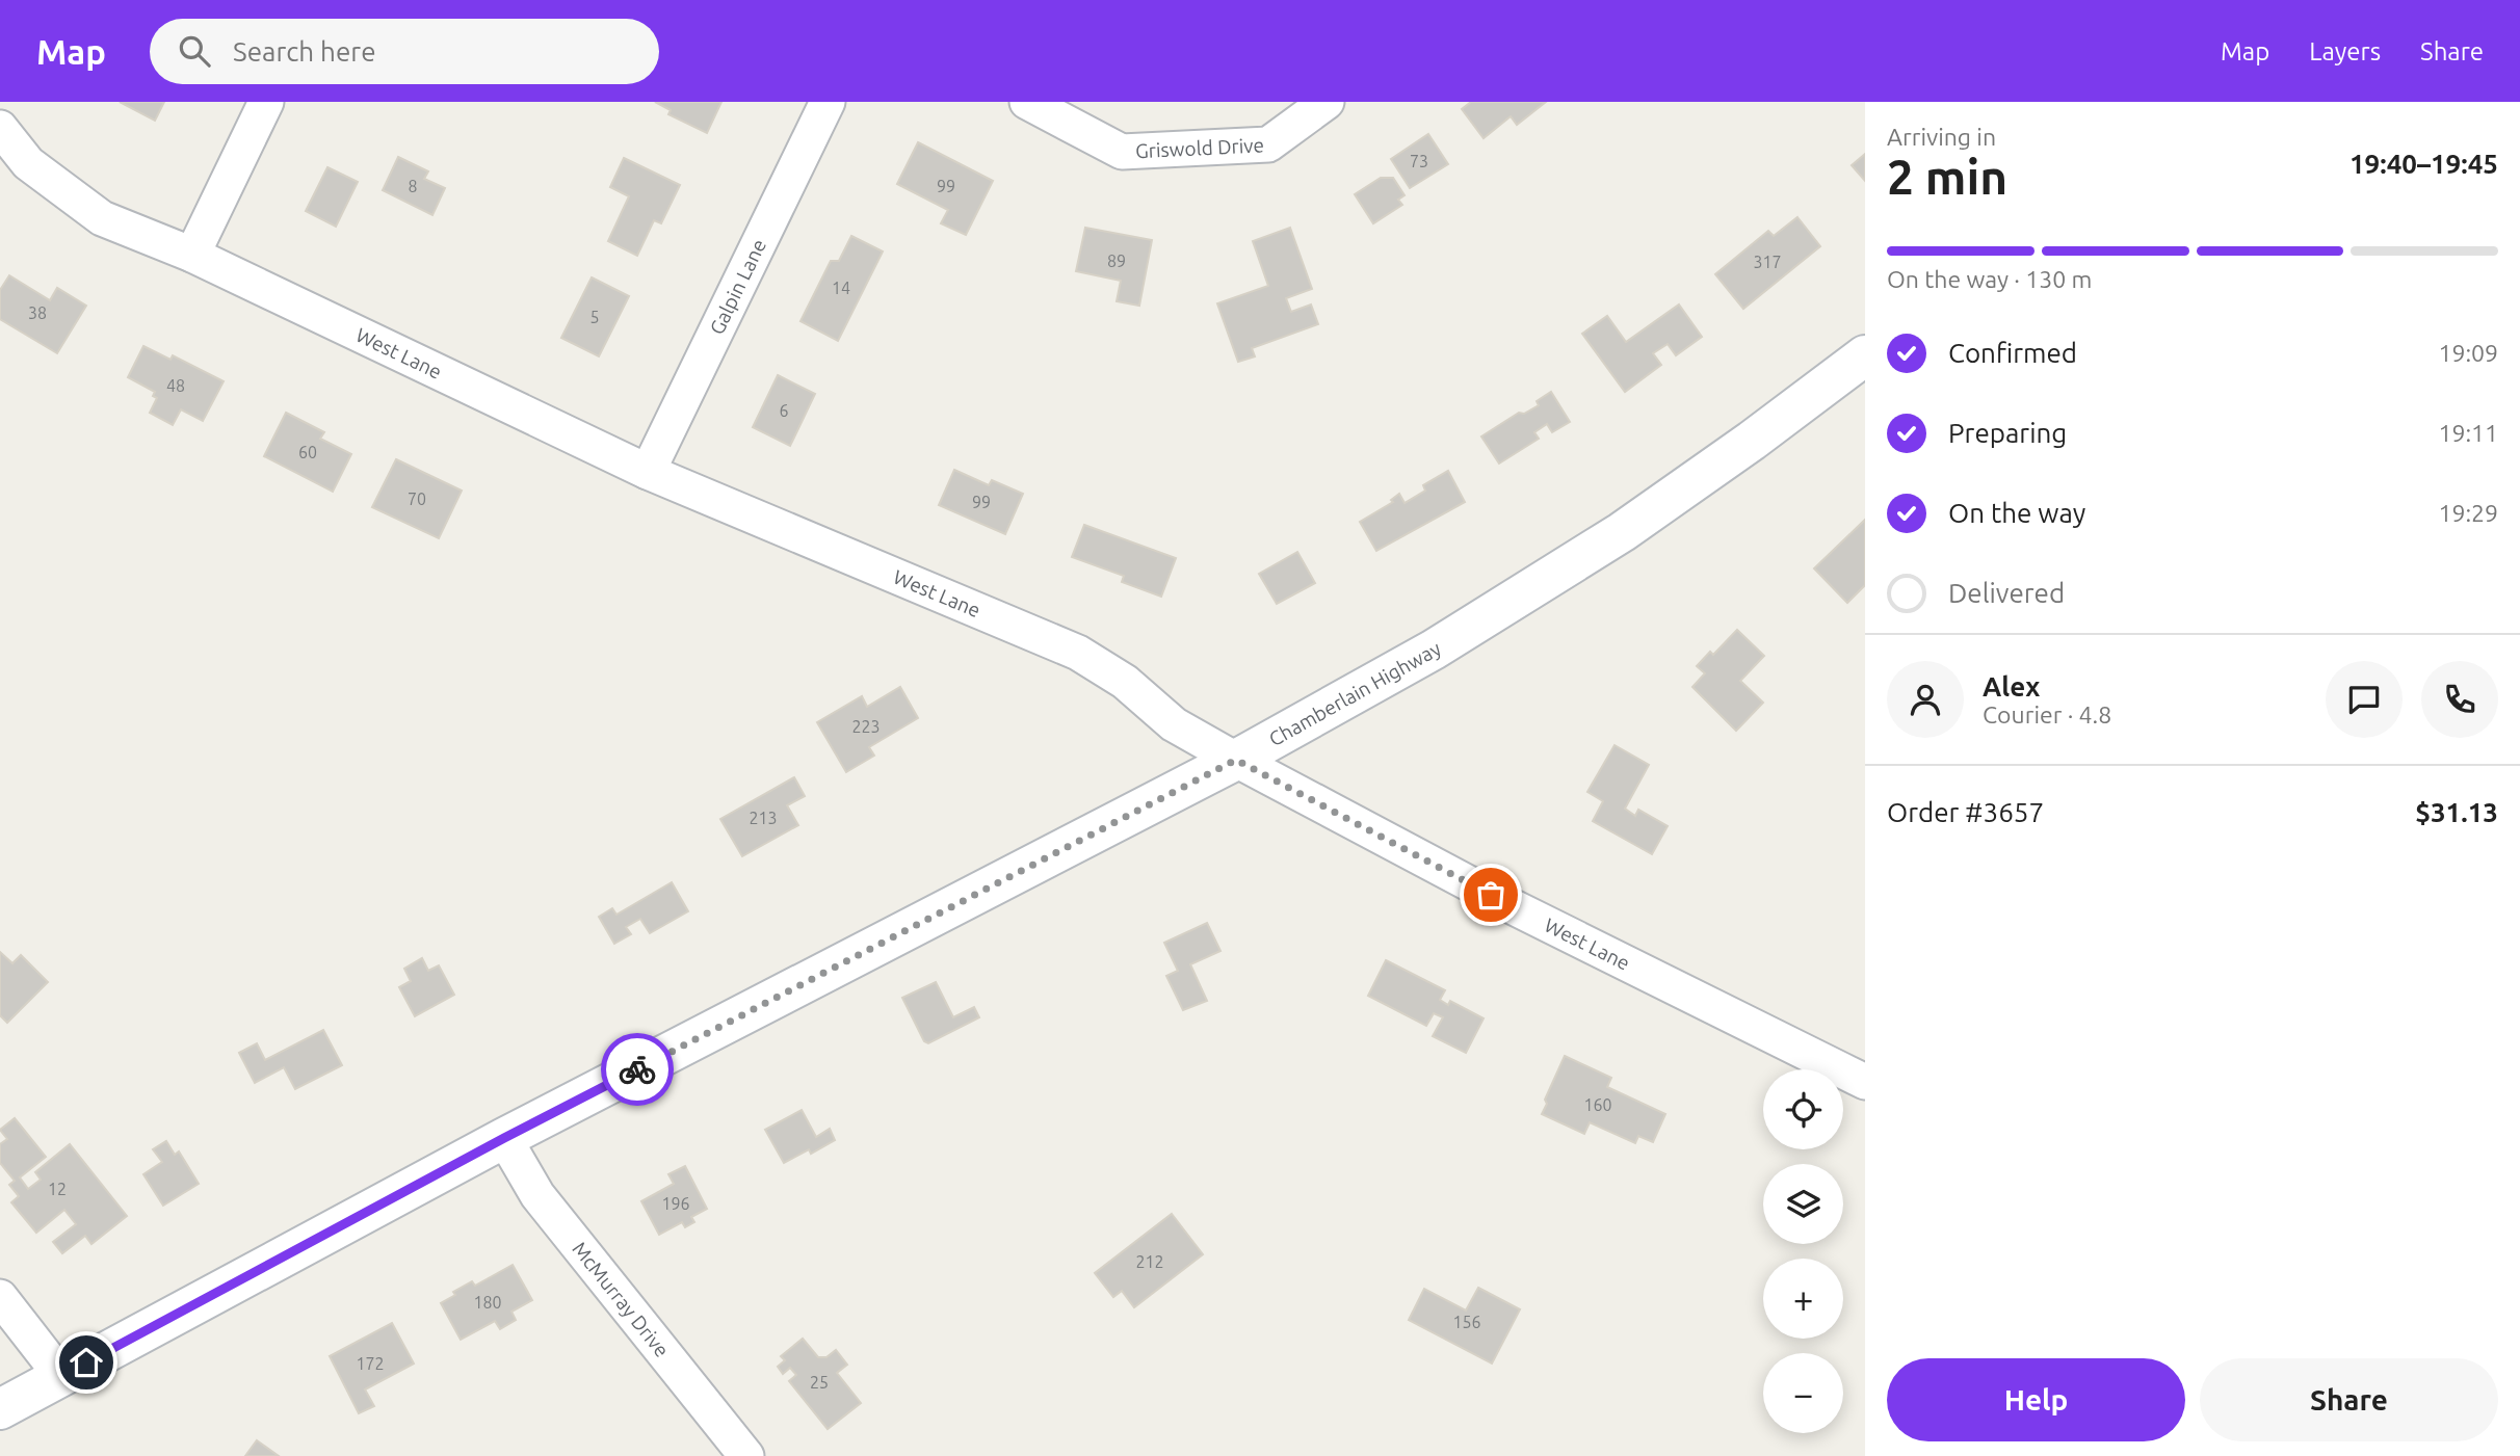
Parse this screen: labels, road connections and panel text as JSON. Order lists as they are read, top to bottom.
{
  "streets": {
    "main road": ["Chamberlain Highway"],
    "street": [
      "Griswold Drive",
      "Galpin Lane",
      "West Lane",
      "McMurray Drive"
    ]
  },
  "crossings": [
    ["Galpin Lane", "West Lane"],
    ["West Lane", "Chamberlain Highway"],
    ["Chamberlain Highway", "McMurray Drive"]
  ],
  "house_numbers": [
    "73",
    "8",
    "99",
    "89",
    "317",
    "14",
    "38",
    "5",
    "48",
    "6",
    "60",
    "70",
    "99",
    "223",
    "213",
    "160",
    "12",
    "196",
    "212",
    "180",
    "156",
    "172",
    "25"
  ],
  "page": {
    "header": "Map",
    "search": "Search here",
    "nav": ["Map", "Layers", "Share"],
    "heading": ["2 min", "Arriving in", "19:40–19:45"],
    "panel": [
      "Alex",
      "Courier · 4.8",
      "Order #3657",
      "$31.13"
    ],
    "bar": "On the way · 130 m",
    "list": [
      ["Confirmed", "19:09"],
      ["Preparing", "19:11"],
      ["On the way", "19:29"],
      "Delivered"
    ],
    "map_buttons": ["+", "−"],
    "buttons": ["Help", "Share"]
  }
}
